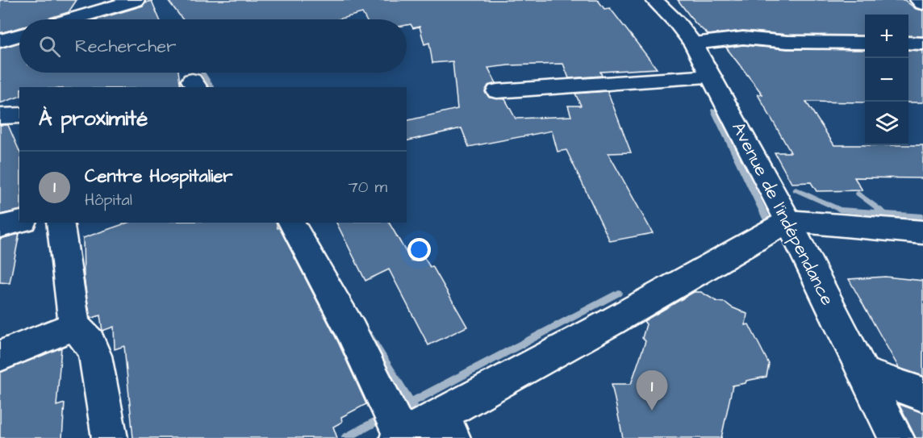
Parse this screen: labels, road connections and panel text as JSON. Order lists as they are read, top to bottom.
{
  "streets": {
    "street": ["Avenue de l'indépendance"]
  },
  "page": {
    "map_buttons": ["+", "−"],
    "search": "Rechercher",
    "heading": "À proximité",
    "list": [
      {
        "mark": "1",
        "name": "Centre Hospitalier",
        "note": "Hôpital",
        "value": "70 m"
      }
    ],
    "pins": "1"
  }
}
